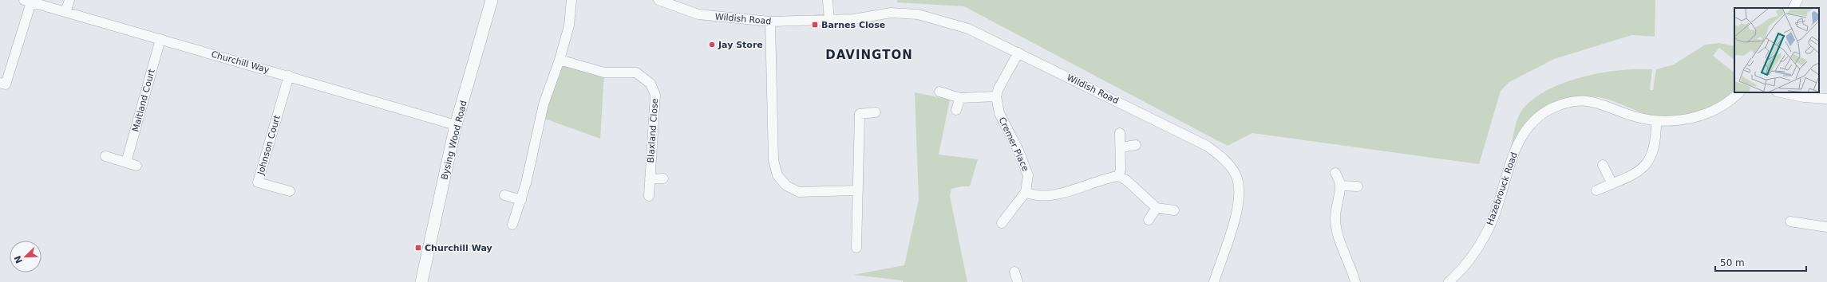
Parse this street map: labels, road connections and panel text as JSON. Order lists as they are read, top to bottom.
{
  "streets": {
    "street": [
      "Wildish Road",
      "Churchill Way",
      "Maitland Court",
      "Blaxland Close",
      "Bysing Wood Road",
      "Cremer Place",
      "Johnson Court",
      "Hazebrouck Road"
    ]
  },
  "crossings": [
    ["Churchill Way", "Maitland Court"],
    ["Churchill Way", "Bysing Wood Road"],
    ["Churchill Way", "Johnson Court"]
  ],
  "districts": ["DAVINGTON"],
  "places": {
    "transit": ["Barnes Close", "Churchill Way"],
    "other": ["Jay Store"]
  },
  "scale_bar": "50 m",
  "north": "bottom left"
}
